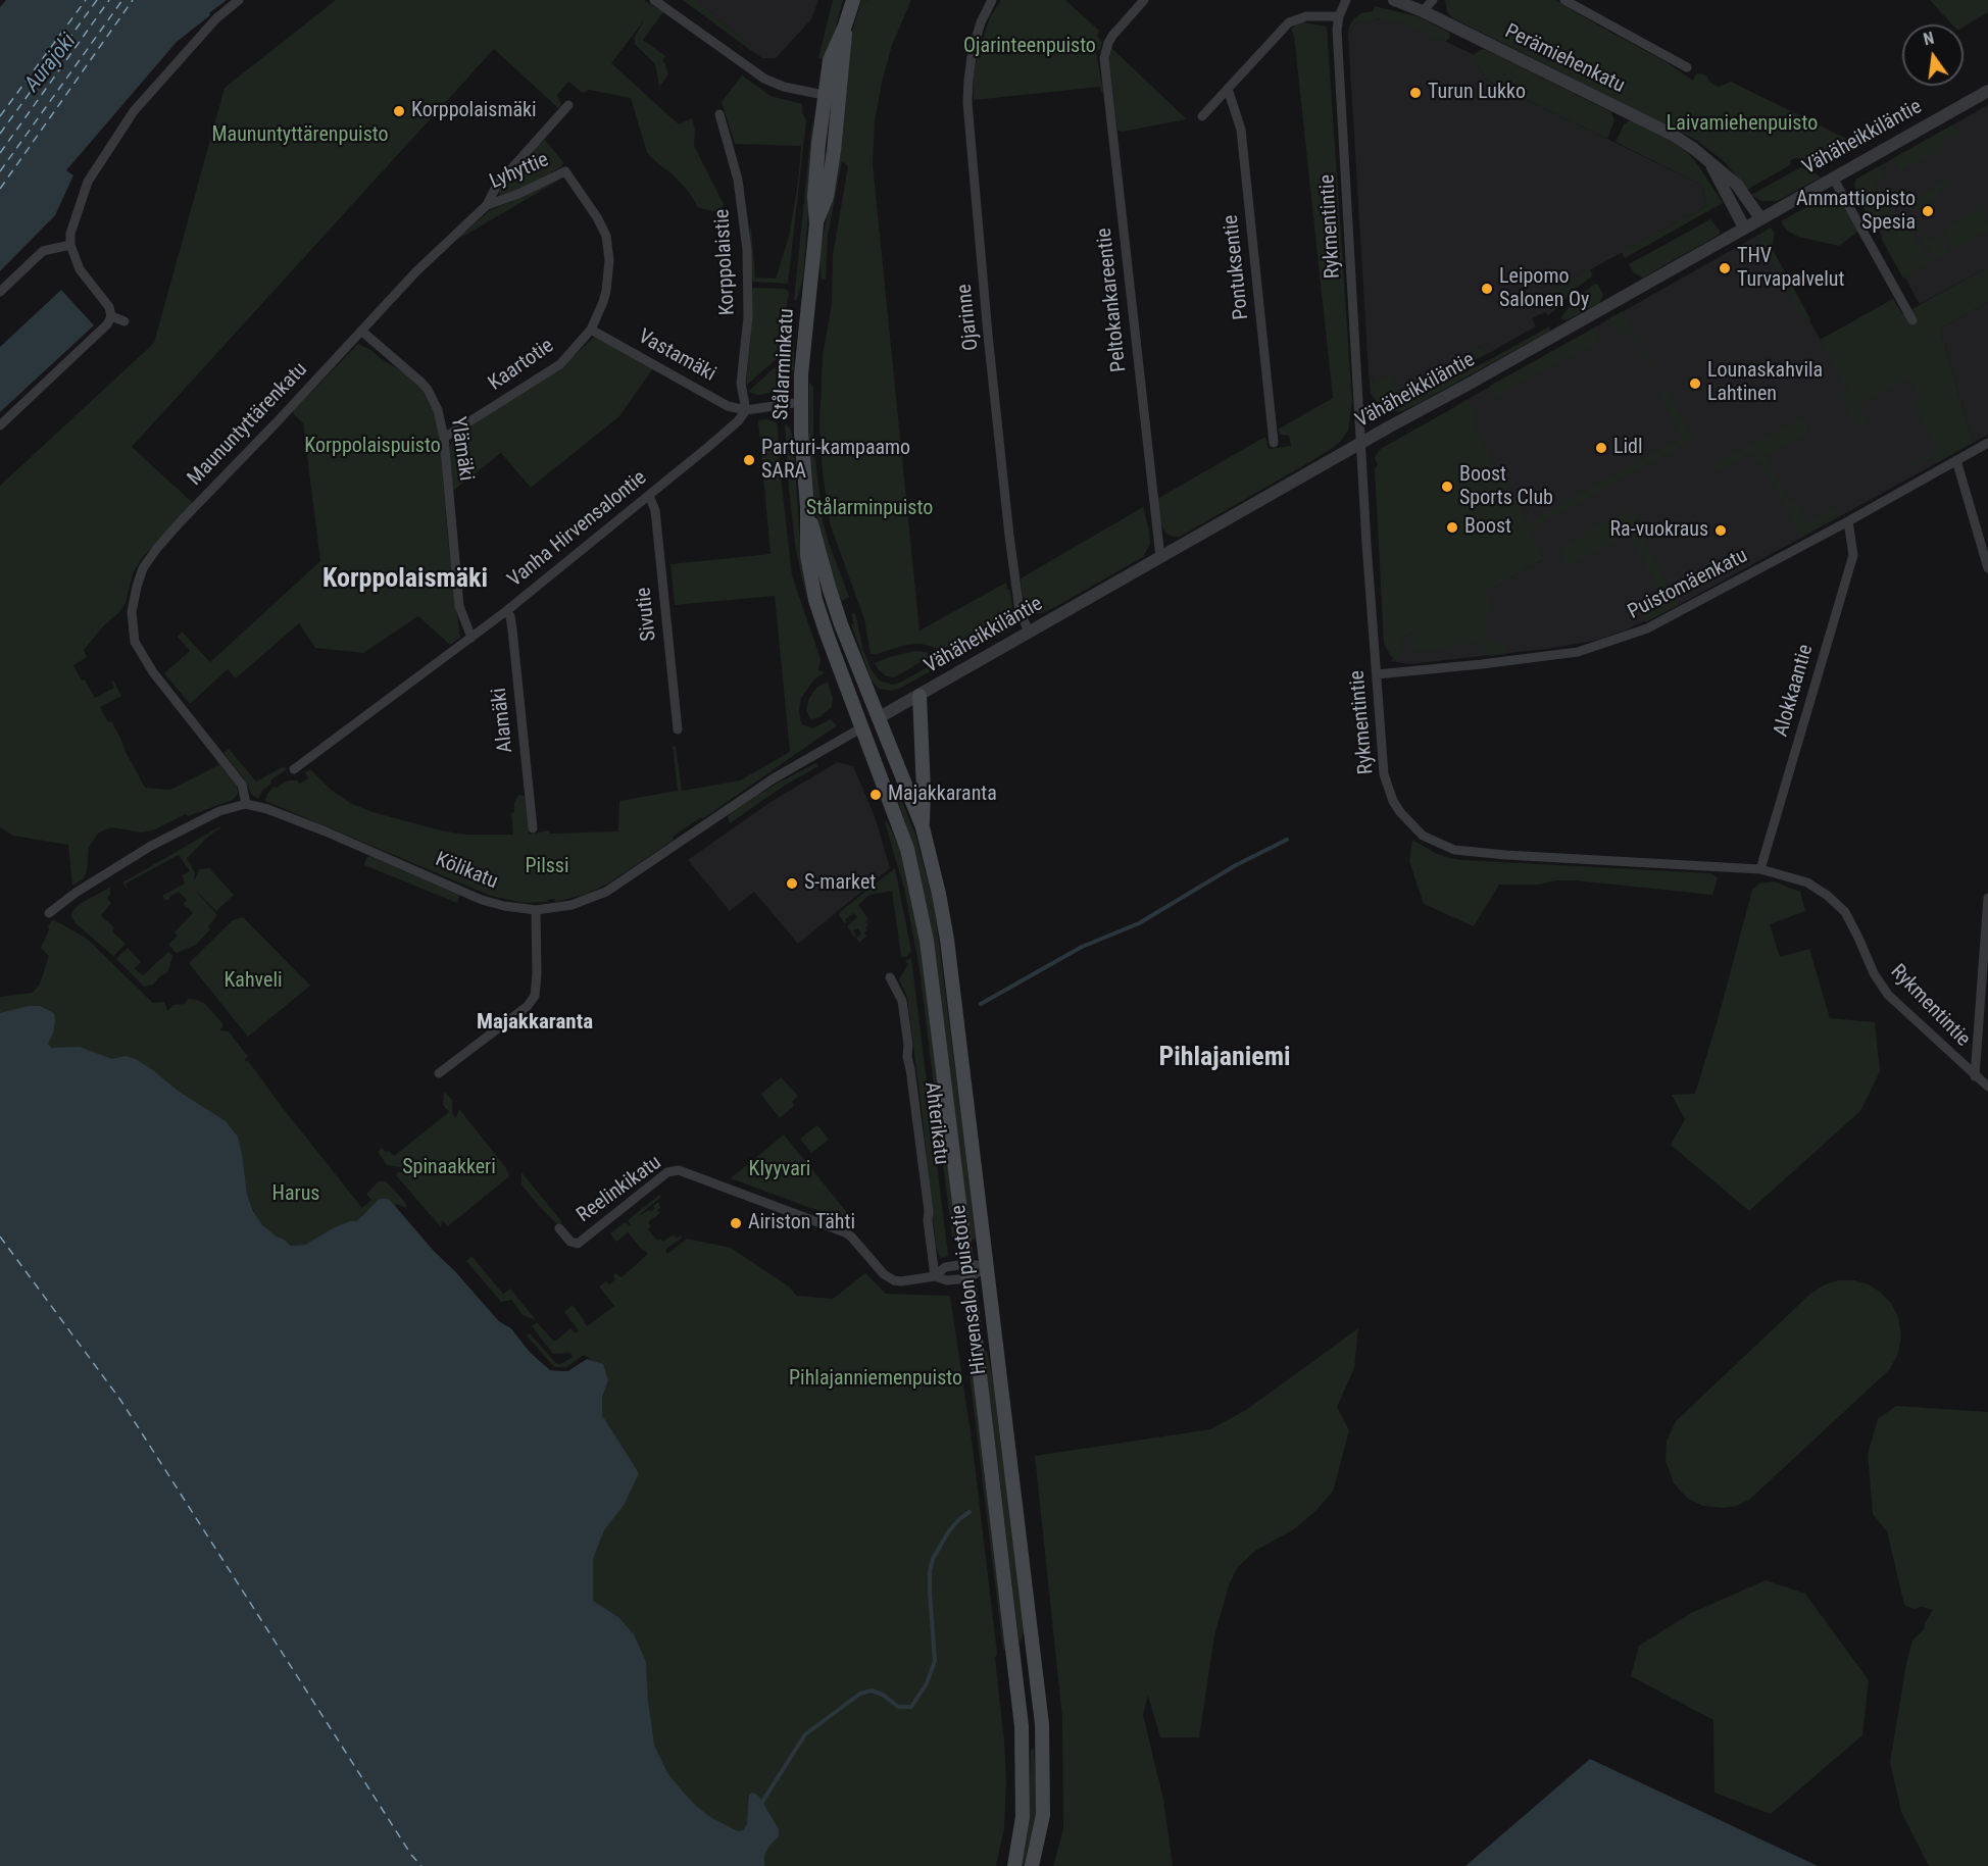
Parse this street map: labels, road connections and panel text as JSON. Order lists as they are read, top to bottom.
{
  "streets": {
    "main road": ["Vähäheikkiläntie", "Stålarminkatu", "Hirvensalon puistotie"],
    "street": [
      "Perämiehenkatu",
      "Lyhyttie",
      "Rykmentintie",
      "Korppolaistie",
      "Pontuksentie",
      "Peltokankareentie",
      "Ojarinne",
      "Vastamäki",
      "Kaartotie",
      "Maununtyttärenkatu",
      "Ylämäki",
      "Vanha Hirvensalontie",
      "Puistomäenkatu",
      "Sivutie",
      "Alokkaantie",
      "Alamäki",
      "Kölikatu",
      "Ahterikatu",
      "Reelinkikatu"
    ]
  },
  "crossings": [
    ["Perämiehenkatu", "Vähäheikkiläntie"],
    ["Vähäheikkiläntie", "Rykmentintie"],
    ["Vähäheikkiläntie", "Peltokankareentie"],
    ["Vähäheikkiläntie", "Ojarinne"],
    ["Vähäheikkiläntie", "Stålarminkatu"],
    ["Vähäheikkiläntie", "Kölikatu"],
    ["Vähäheikkiläntie", "Hirvensalon puistotie"],
    ["Lyhyttie", "Kaartotie"],
    ["Lyhyttie", "Maununtyttärenkatu"],
    ["Rykmentintie", "Puistomäenkatu"],
    ["Rykmentintie", "Alokkaantie"],
    ["Korppolaistie", "Vastamäki"],
    ["Korppolaistie", "Vanha Hirvensalontie"],
    ["Vastamäki", "Kaartotie"],
    ["Vastamäki", "Vanha Hirvensalontie"],
    ["Stålarminkatu", "Kölikatu"],
    ["Stålarminkatu", "Hirvensalon puistotie"],
    ["Kaartotie", "Ylämäki"],
    ["Maununtyttärenkatu", "Ylämäki"],
    ["Maununtyttärenkatu", "Kölikatu"],
    ["Ylämäki", "Vanha Hirvensalontie"],
    ["Vanha Hirvensalontie", "Sivutie"],
    ["Vanha Hirvensalontie", "Alamäki"],
    ["Puistomäenkatu", "Alokkaantie"],
    ["Kölikatu", "Hirvensalon puistotie"],
    ["Ahterikatu", "Reelinkikatu"],
    ["Reelinkikatu", "Hirvensalon puistotie"]
  ],
  "districts": ["Korppolaismäki", "Majakkaranta", "Pihlajaniemi"],
  "water": ["Aurajoki"],
  "parks": [
    "Ojarinteenpuisto",
    "Laivamiehenpuisto",
    "Maununtyttärenpuisto",
    "Korppolaispuisto",
    "Stålarminpuisto",
    "Pilssi",
    "Kahveli",
    "Spinaakkeri",
    "Klyyvari",
    "Harus",
    "Pihlajanniemenpuisto"
  ],
  "places": [
    "Turun Lukko",
    "Korppolaismäki",
    "Ammattiopisto Spesia",
    "THV Turvapalvelut",
    "Leipomo Salonen Oy",
    "Lounaskahvila Lahtinen",
    "Lidl",
    "Parturi-kampaamo SARA",
    "Boost Sports Club",
    "Boost",
    "Ra-vuokraus",
    "Majakkaranta",
    "S-market",
    "Airiston Tähti"
  ],
  "north": "top"
}
